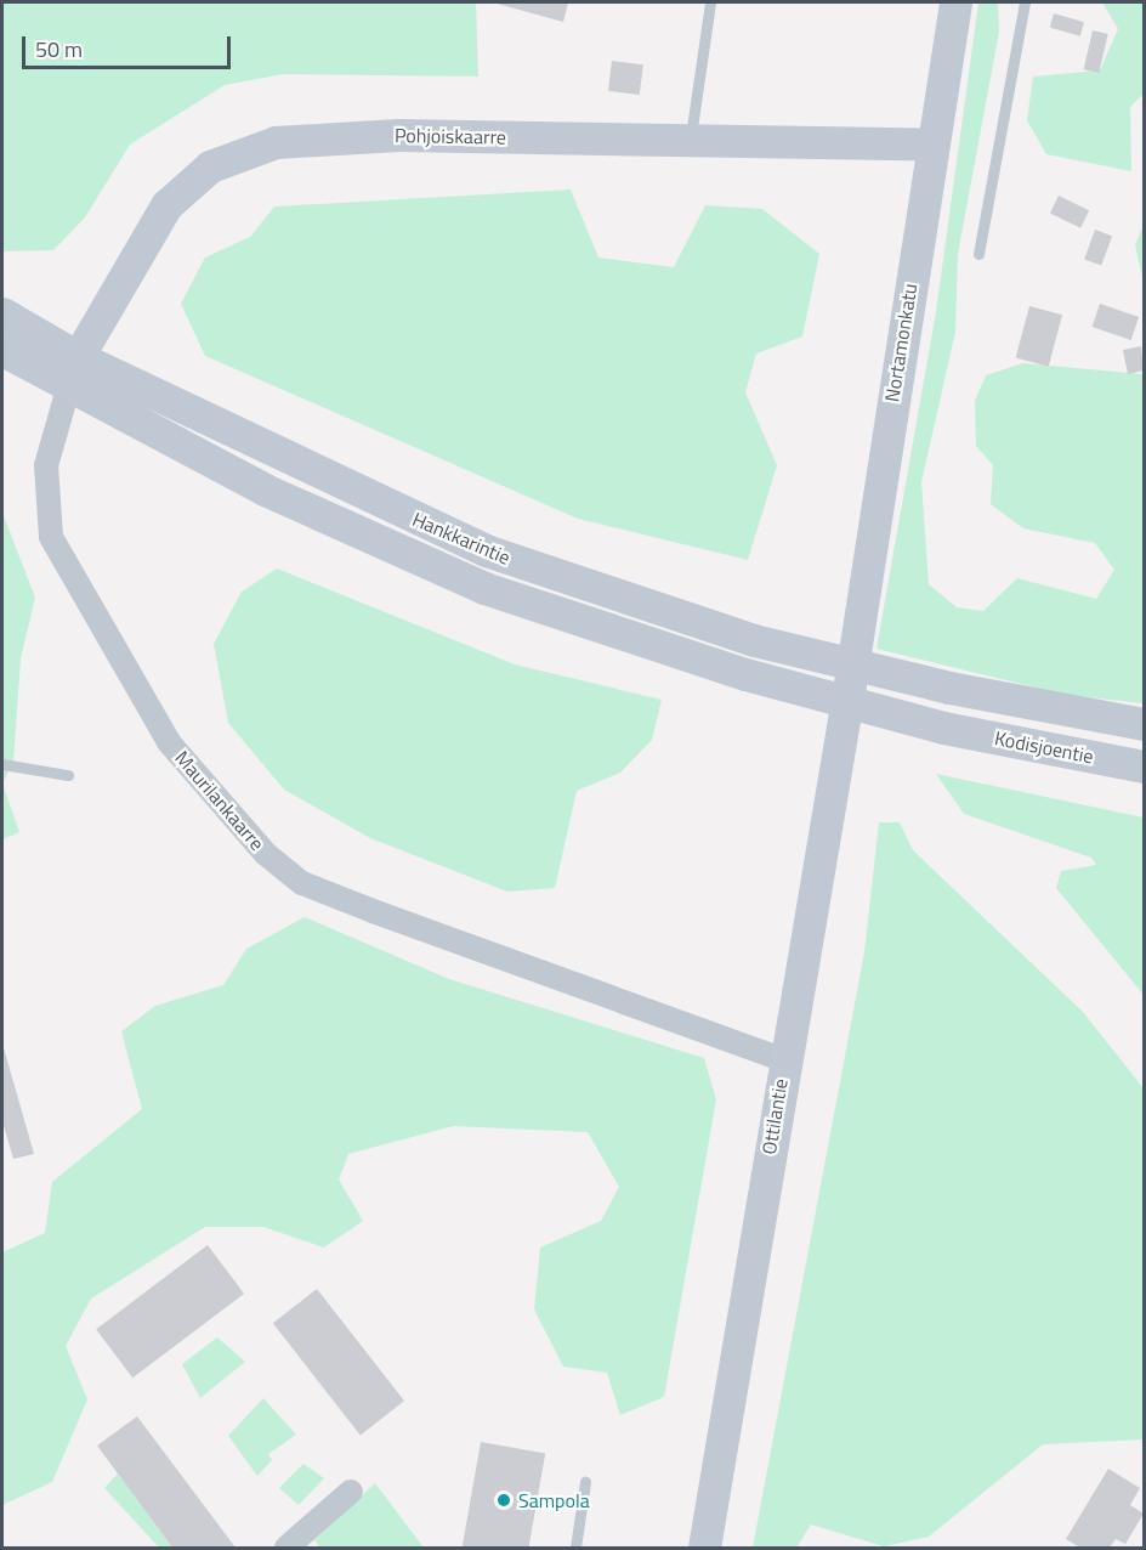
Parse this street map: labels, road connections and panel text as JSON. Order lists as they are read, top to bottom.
{
  "streets": {
    "main road": [
      "Pohjoiskaarre",
      "Nortamonkatu",
      "Hankkarintie",
      "Kodisjoentie",
      "Ottilantie"
    ],
    "street": ["Maurilankaarre"]
  },
  "crossings": [
    ["Pohjoiskaarre", "Nortamonkatu"],
    ["Pohjoiskaarre", "Hankkarintie"],
    ["Pohjoiskaarre", "Maurilankaarre"],
    ["Nortamonkatu", "Ottilantie"],
    ["Hankkarintie", "Kodisjoentie"],
    ["Hankkarintie", "Maurilankaarre"],
    ["Maurilankaarre", "Ottilantie"]
  ],
  "places": ["Sampola"],
  "scale_bar": "50 m"
}
